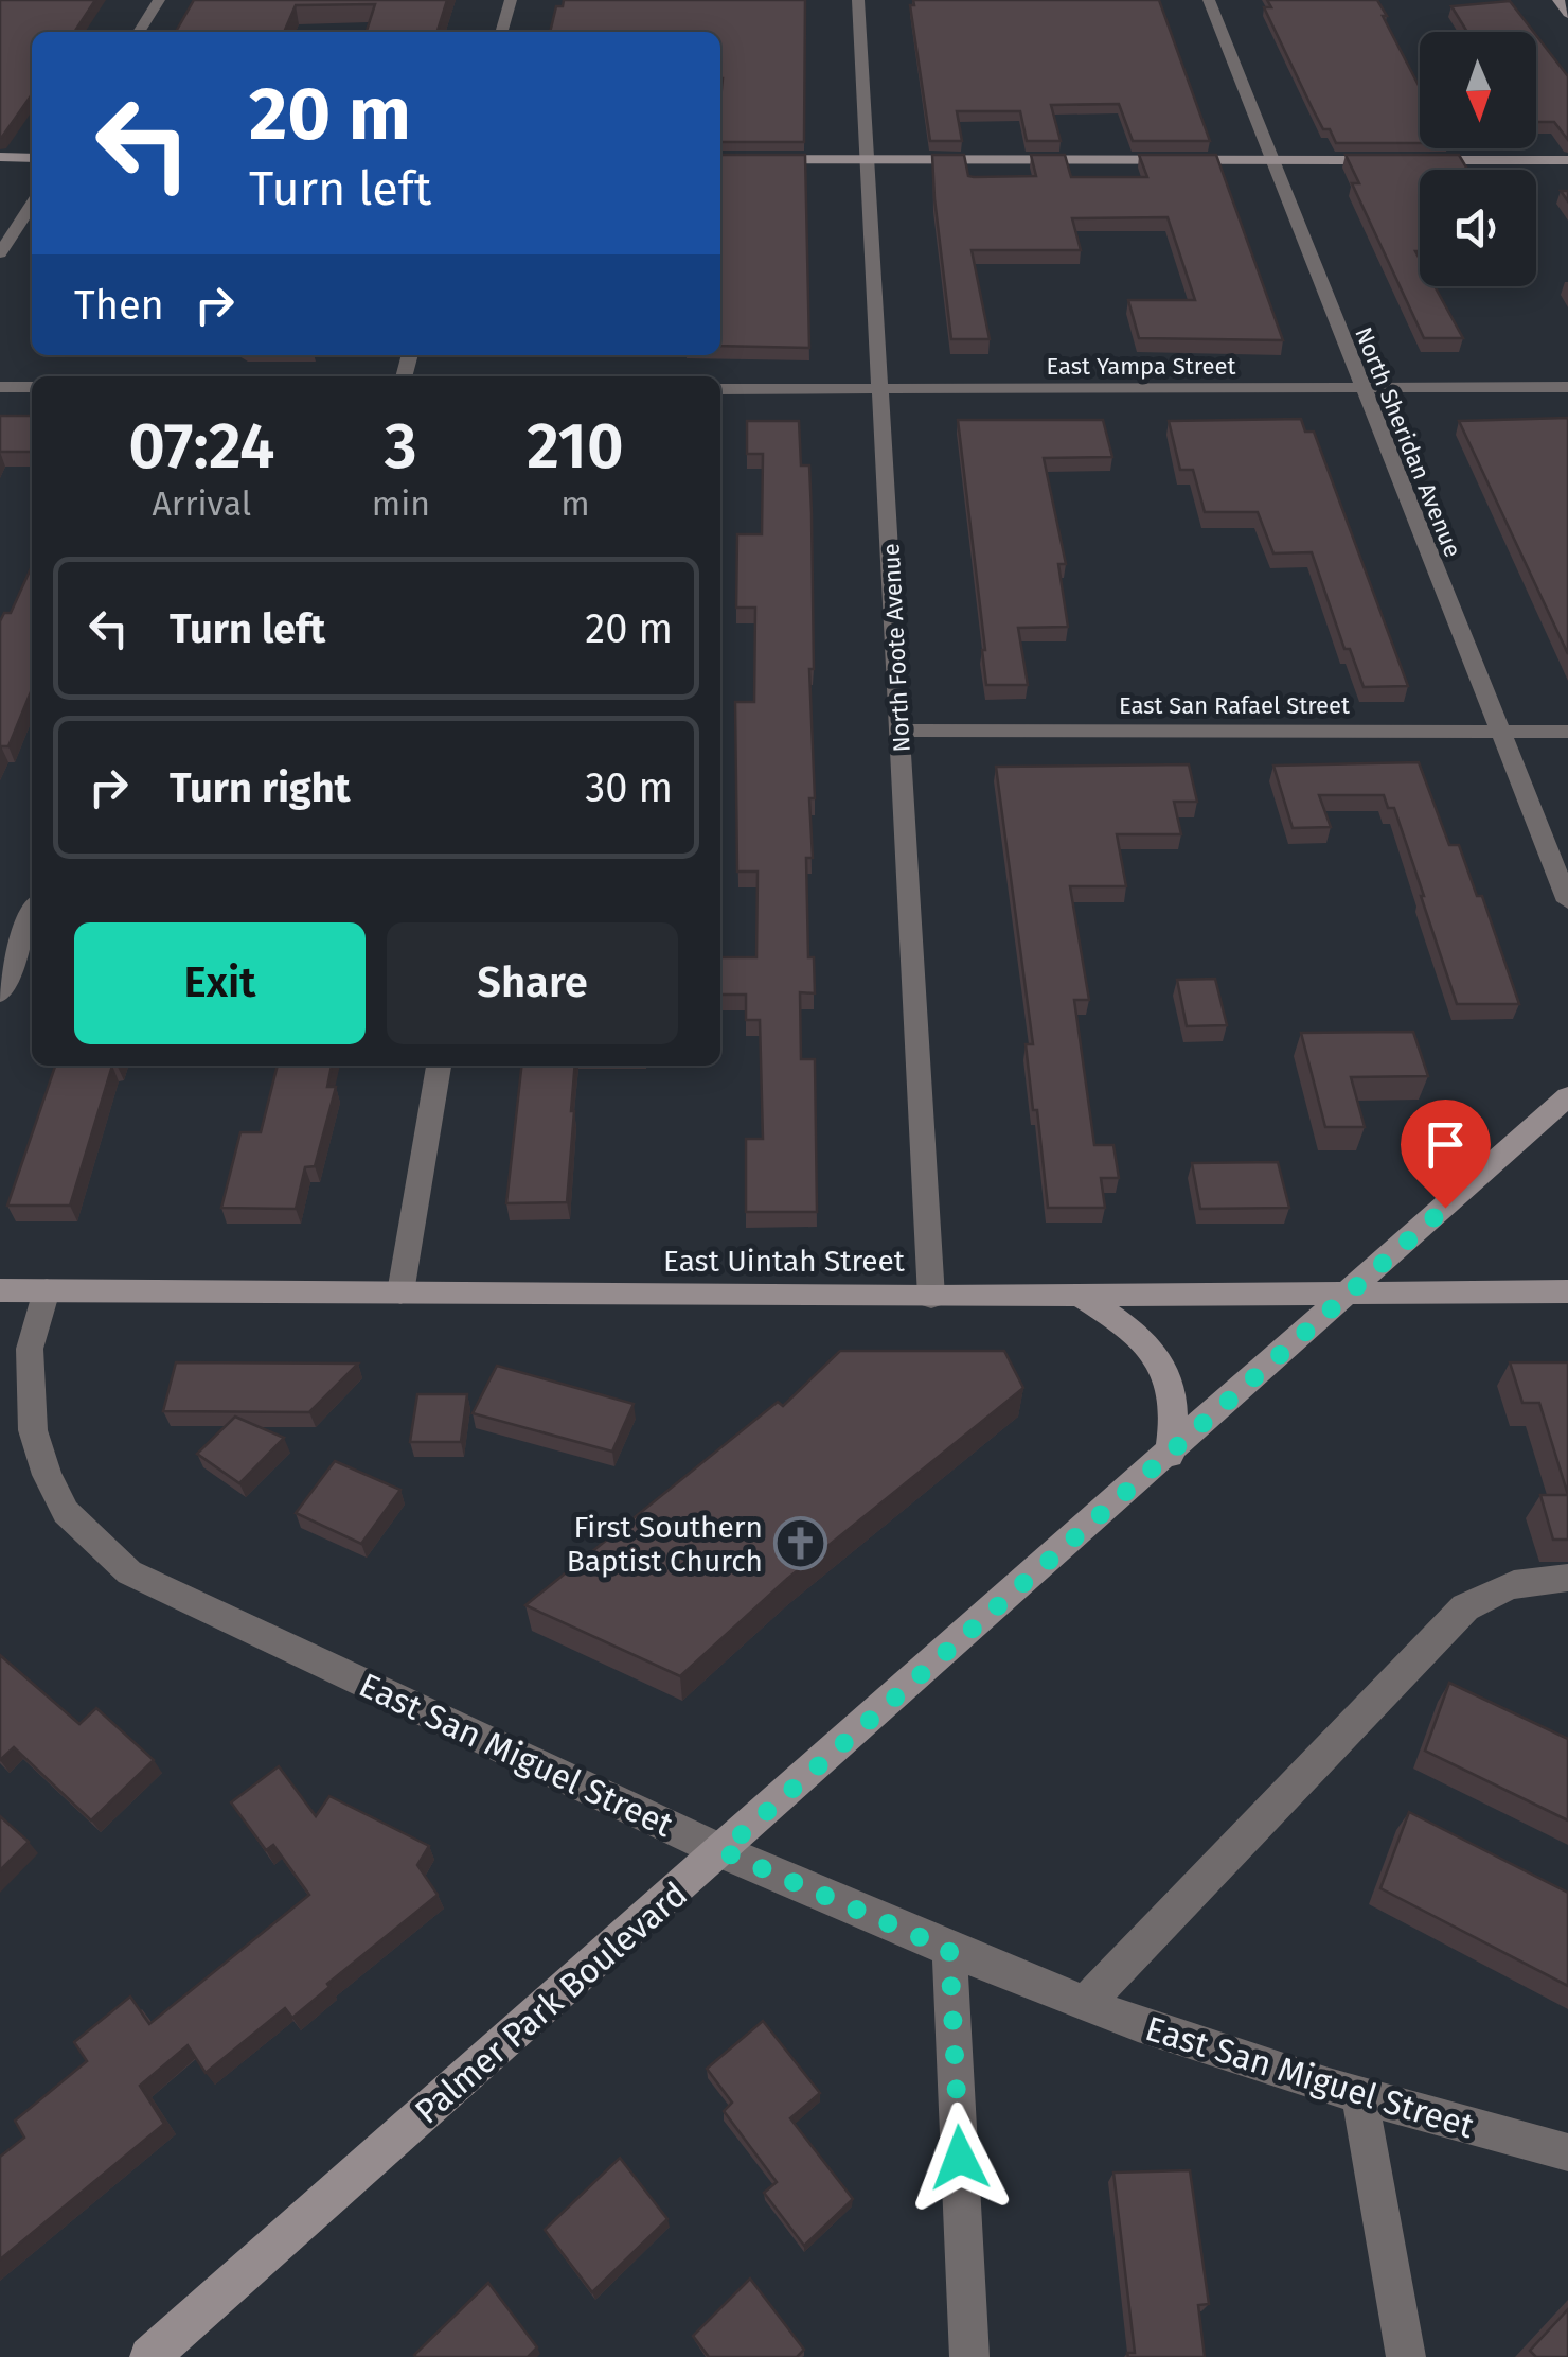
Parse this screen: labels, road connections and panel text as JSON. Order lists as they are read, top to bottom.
{
  "streets": {
    "main road": ["East Uintah Street", "Palmer Park Boulevard"],
    "street": [
      "East Yampa Street",
      "North Sheridan Avenue",
      "North Foote Avenue",
      "East San Rafael Street",
      "East San Miguel Street"
    ]
  },
  "crossings": [
    ["East Yampa Street", "North Sheridan Avenue"],
    ["East Yampa Street", "North Foote Avenue"],
    ["North Sheridan Avenue", "East San Rafael Street"],
    ["North Foote Avenue", "East San Rafael Street"],
    ["North Foote Avenue", "East Uintah Street"],
    ["East Uintah Street", "East San Miguel Street"],
    ["East Uintah Street", "Palmer Park Boulevard"],
    ["East San Miguel Street", "Palmer Park Boulevard"]
  ],
  "places": {
    "church": ["First Southern Baptist Church"]
  },
  "north": "bottom",
  "page": {
    "turn": ["20 m", "Turn left"],
    "then": "Then",
    "eta": [
      "07:24",
      "Arrival",
      "3",
      "min",
      "210",
      "m"
    ],
    "list": [
      {
        "name": "Turn left",
        "value": "20 m"
      },
      {
        "name": "Turn right",
        "value": "30 m"
      }
    ],
    "buttons": ["Exit", "Share"]
  }
}
